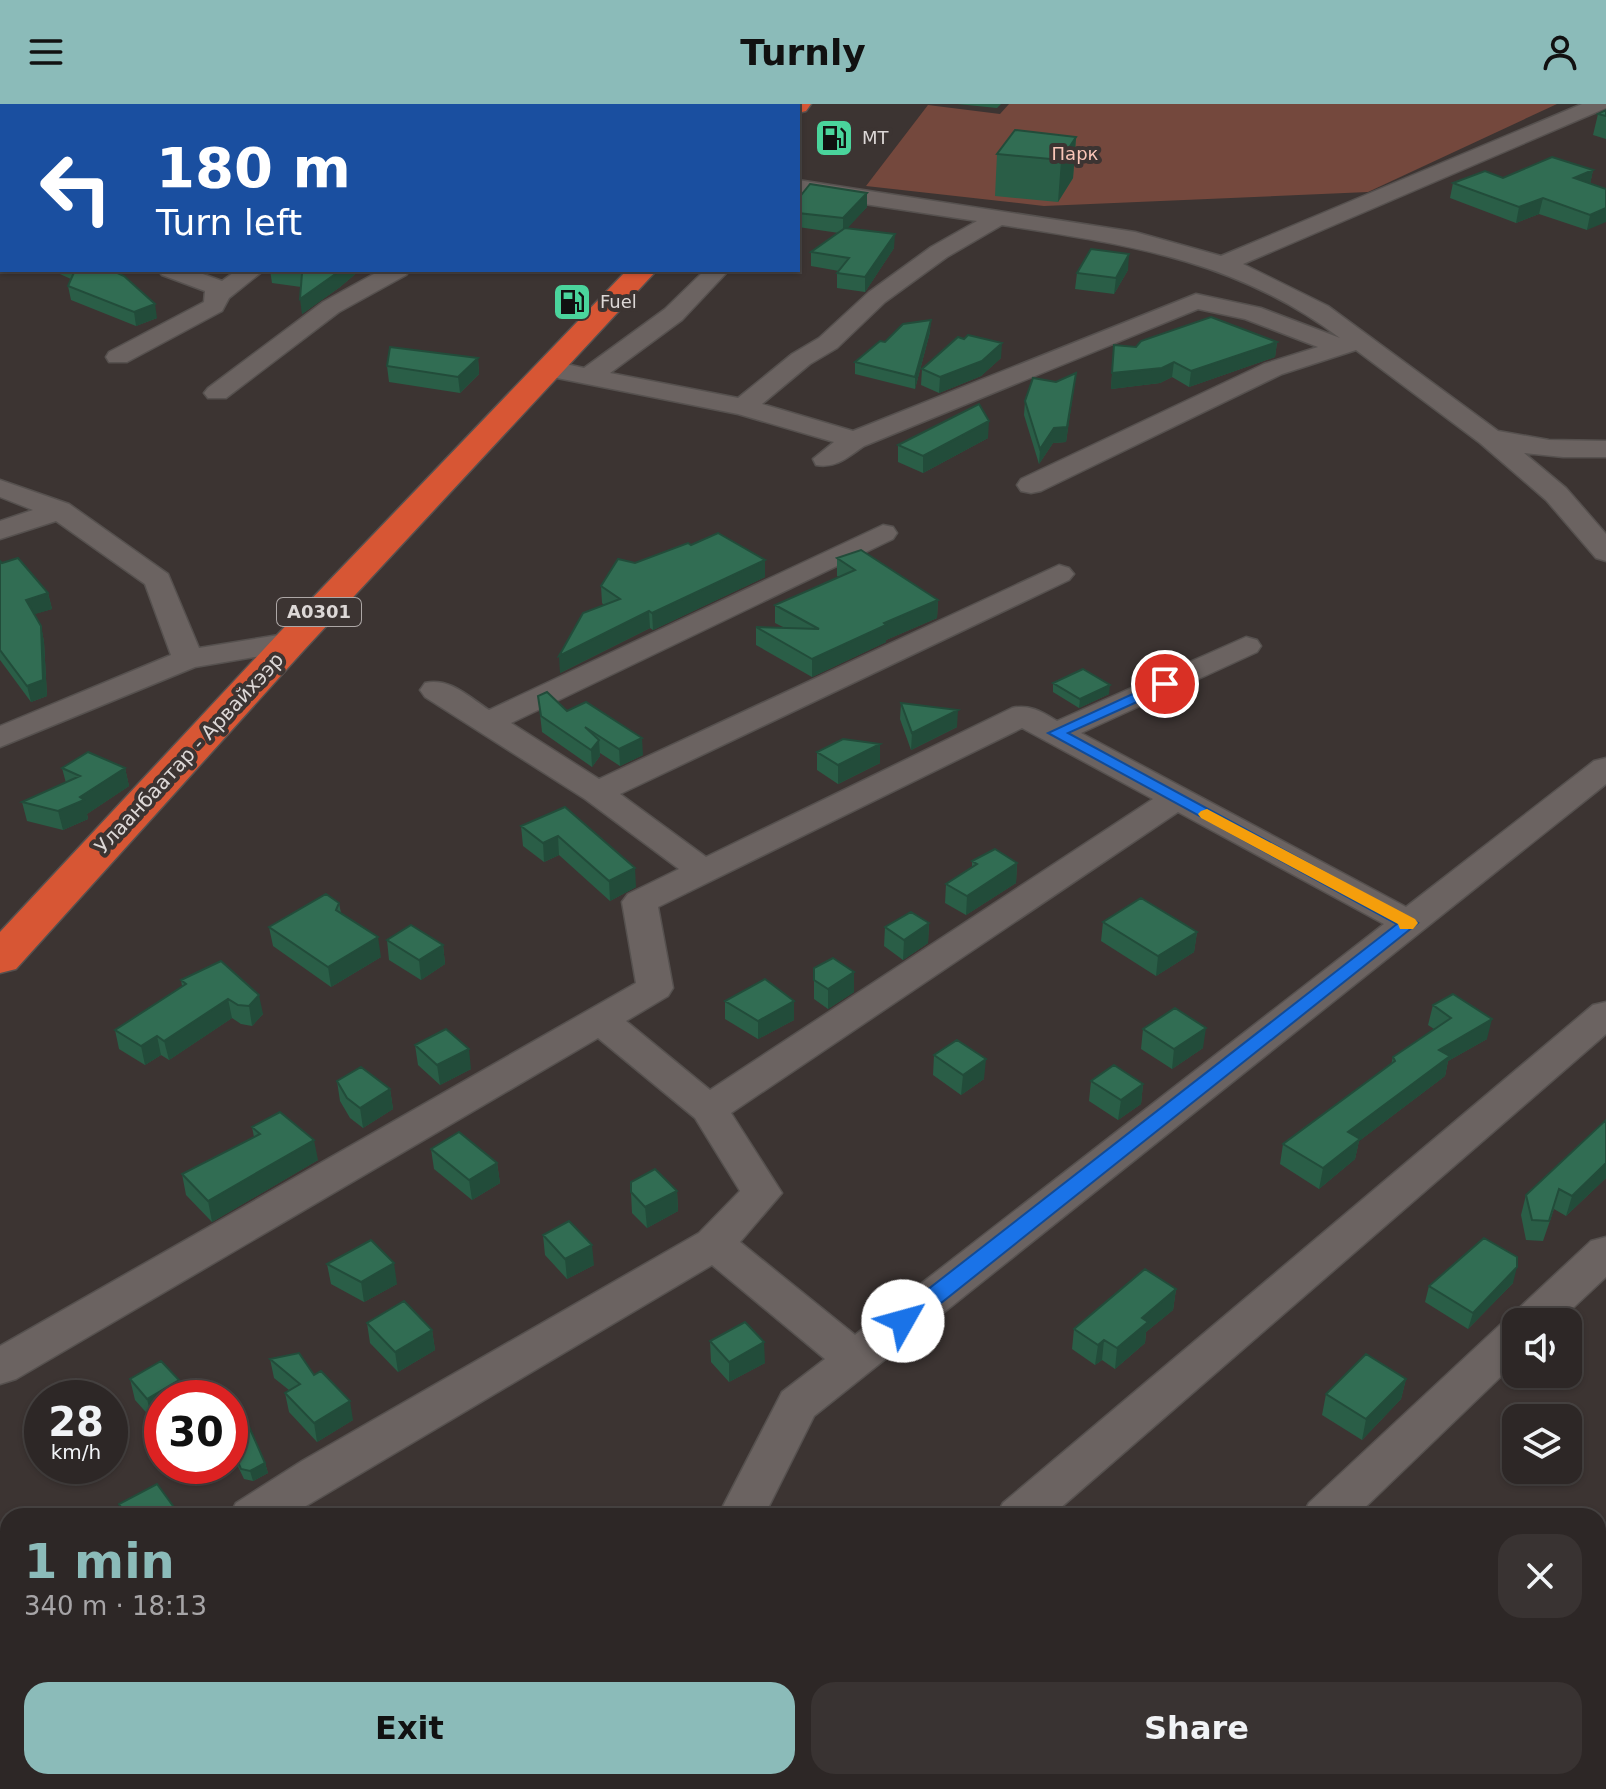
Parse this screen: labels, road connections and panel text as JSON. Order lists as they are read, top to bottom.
{
  "streets": {
    "highway": ["A0301", "Улаанбаатар - Арвайхээр"]
  },
  "parks": ["Парк"],
  "places": {
    "fuel station": ["МТ", "Fuel"]
  },
  "page": {
    "header": "Turnly",
    "turn": ["180 m", "Turn left"],
    "speed": "28 km/h",
    "limit": "30",
    "heading": ["1 min", "340 m · 18:13"],
    "buttons": ["Exit", "Share"]
  }
}
